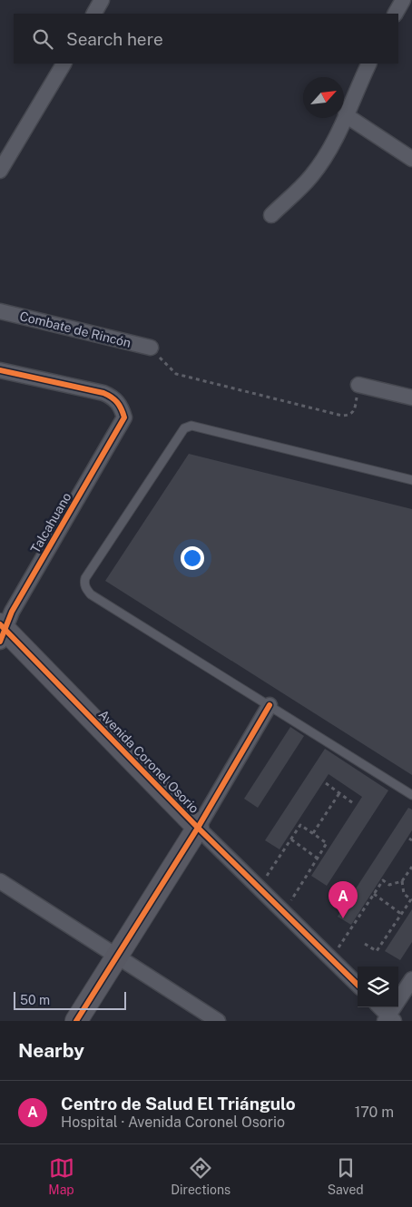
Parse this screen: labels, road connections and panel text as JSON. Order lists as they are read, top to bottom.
{
  "streets": {
    "street": ["Combate de Rincón", "Talcahuano", "Avenida Coronel Osorio"]
  },
  "crossings": [
    ["Talcahuano", "Avenida Coronel Osorio"]
  ],
  "scale_bar": "50 m",
  "north": "top right",
  "page": {
    "search": "Search here",
    "pins": "A",
    "scale": "50 m",
    "heading": "Nearby",
    "list": [
      {
        "mark": "A",
        "name": "Centro de Salud El Triángulo",
        "note": "Hospital · Avenida Coronel Osorio",
        "value": "170 m"
      }
    ],
    "nav": ["Map", "Directions", "Saved"]
  }
}
